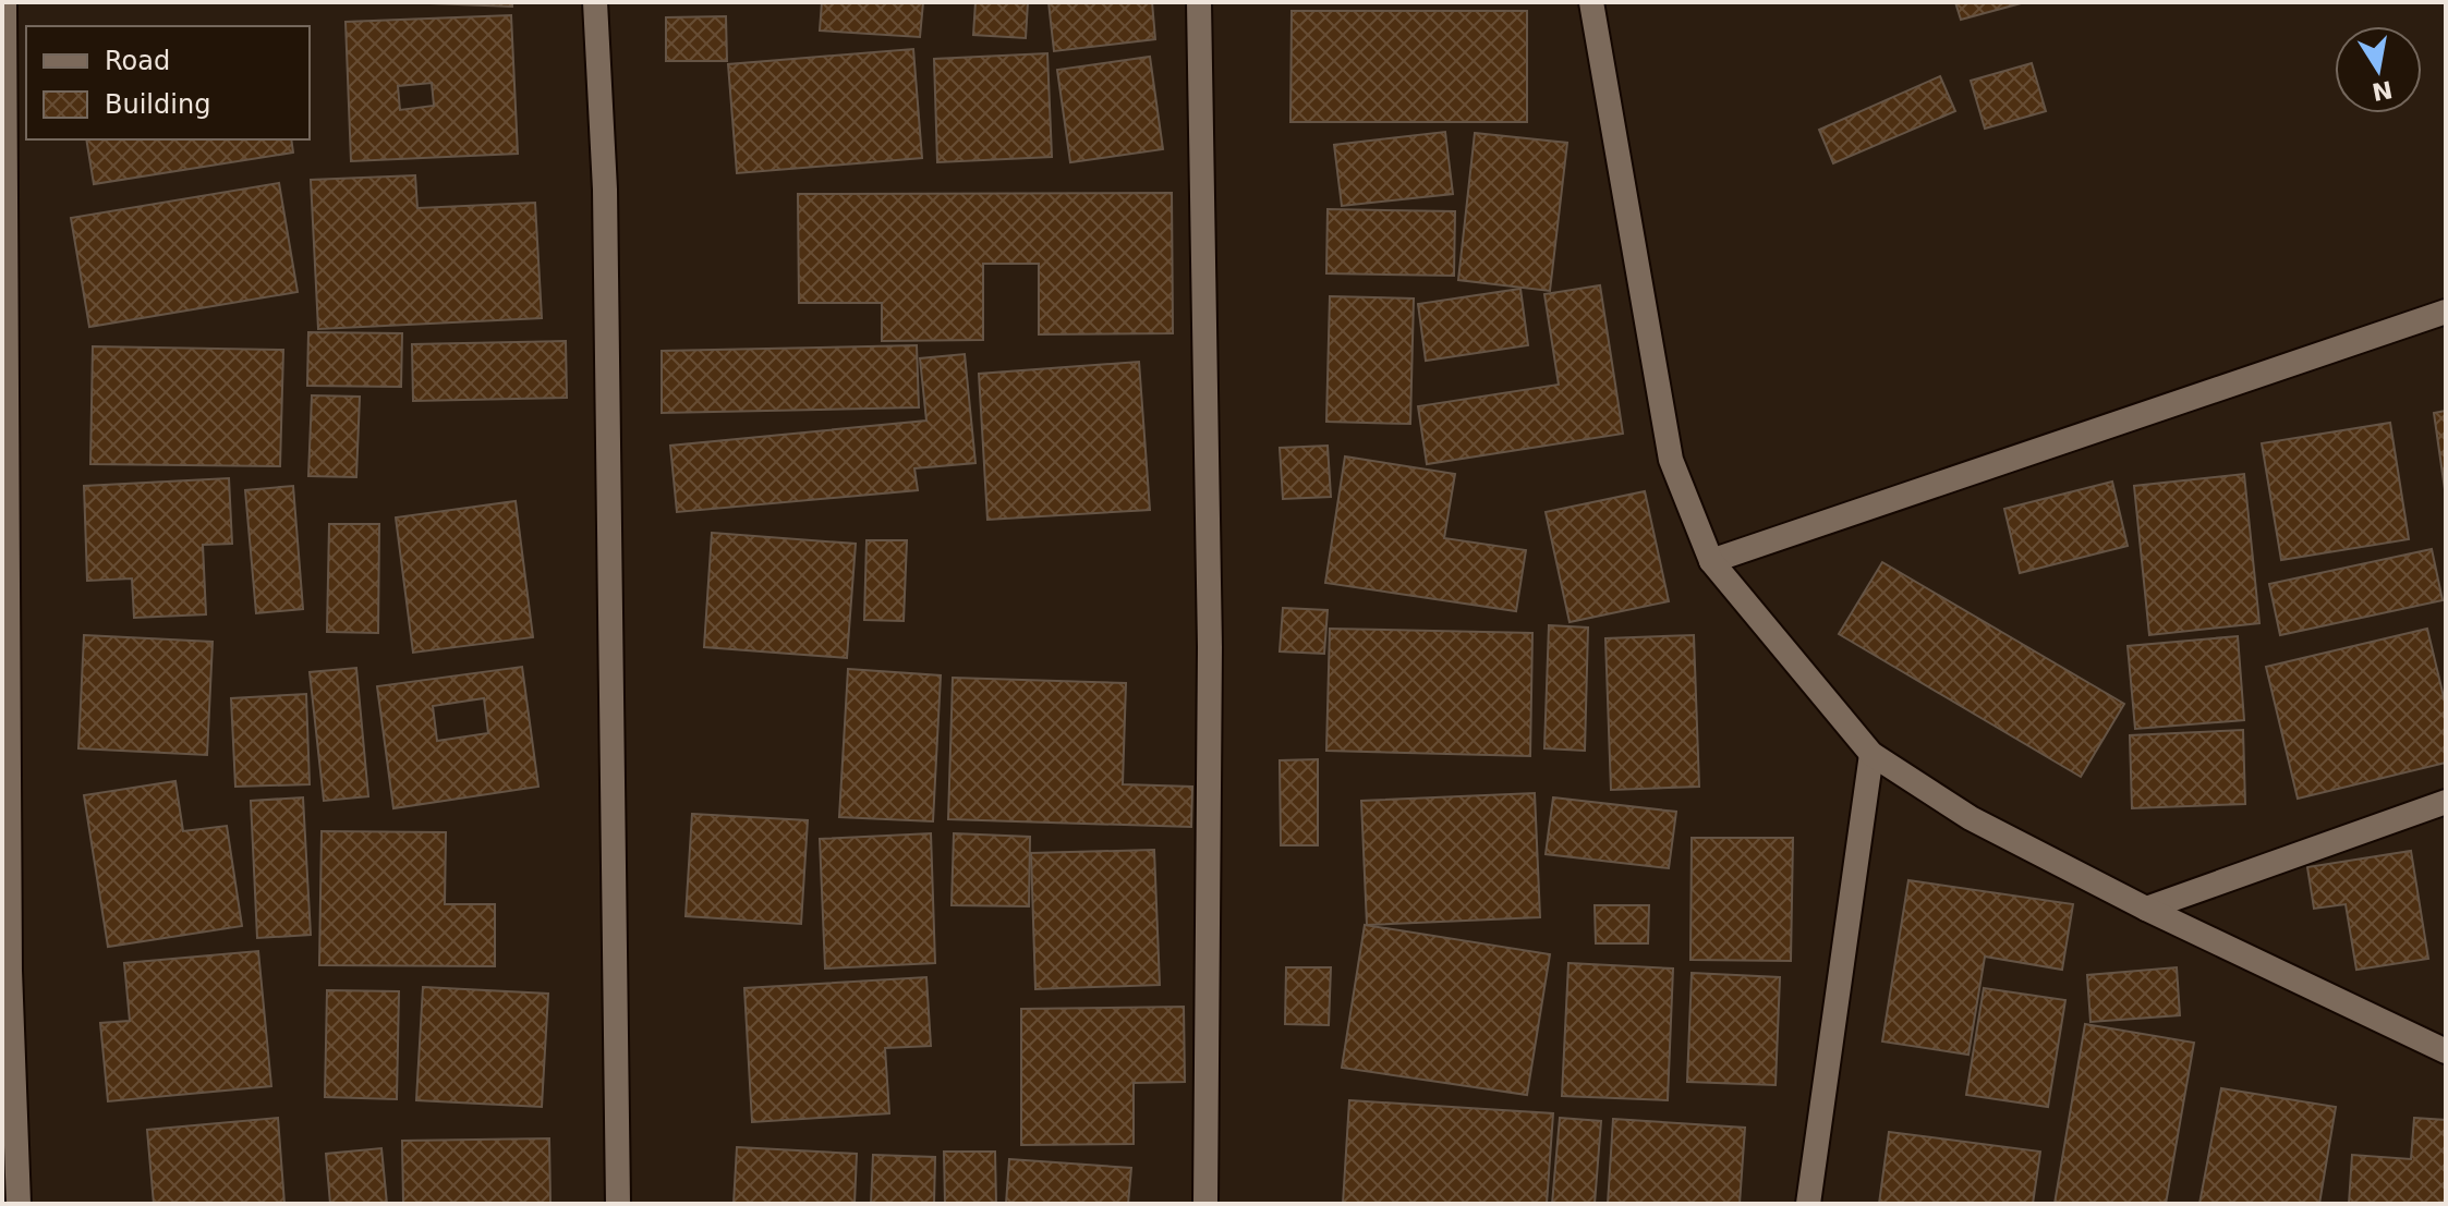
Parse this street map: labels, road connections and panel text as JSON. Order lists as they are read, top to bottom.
{
  "legend": ["Road", "Building"],
  "north": "bottom"
}
